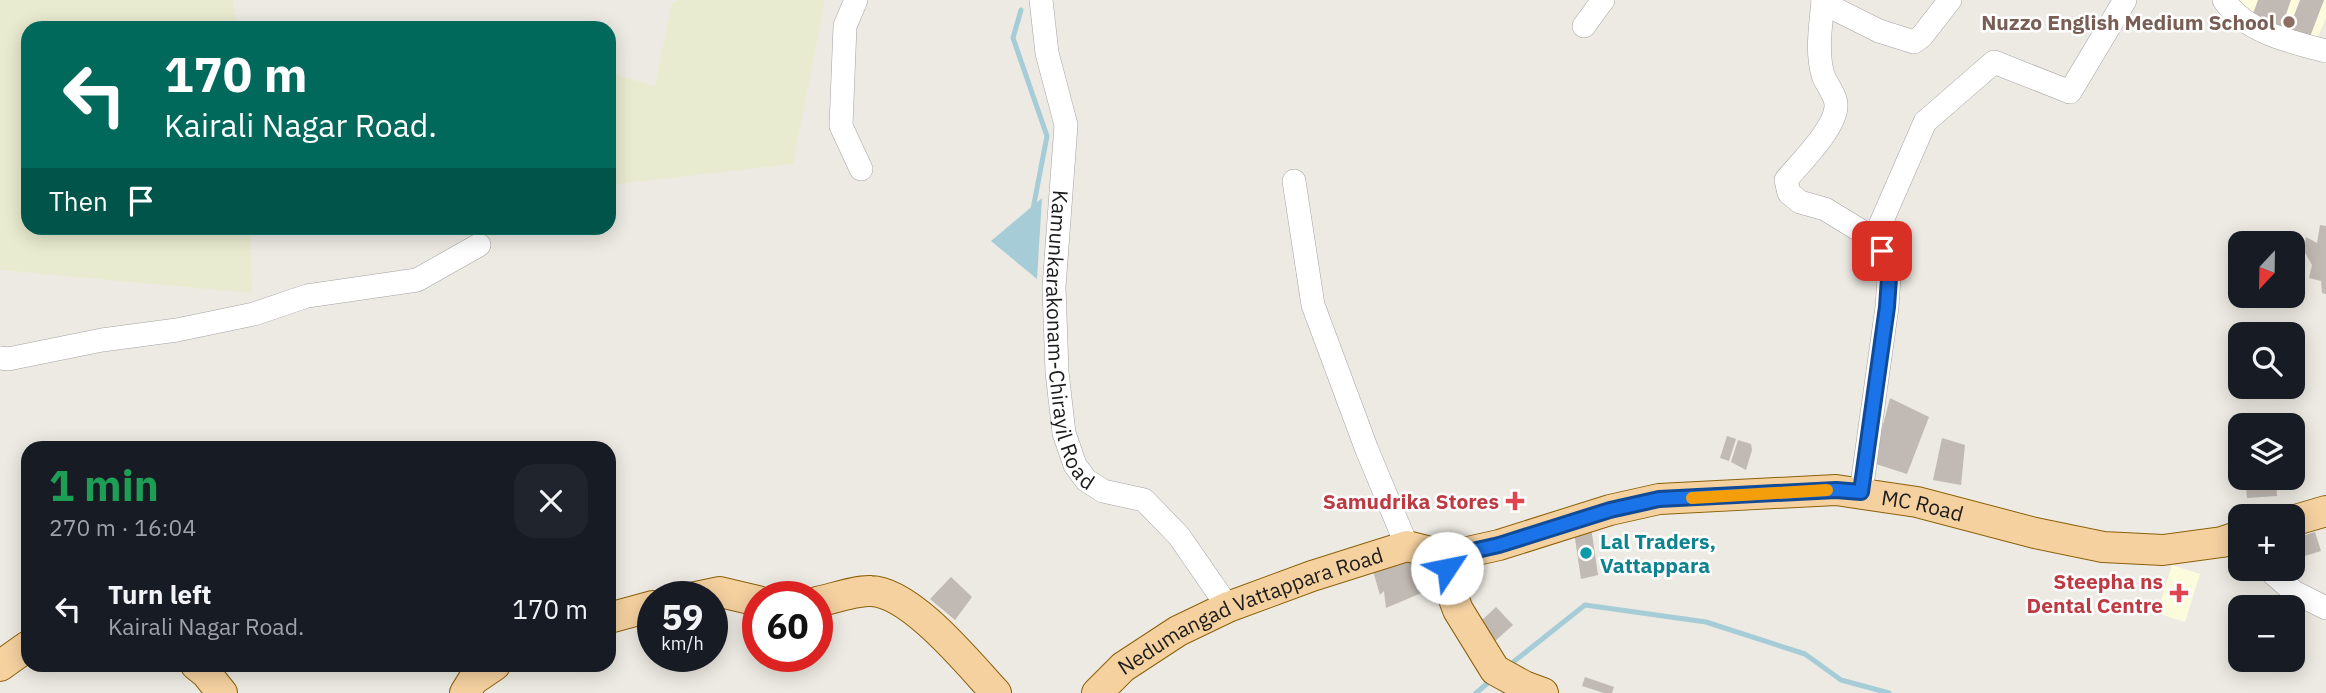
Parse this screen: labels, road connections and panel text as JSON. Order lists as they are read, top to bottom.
{
  "streets": {
    "main road": ["MC Road", "Nedumangad Vattappara Road"],
    "street": ["Kamunkarakonam-Chirayil Road"]
  },
  "crossings": [
    ["Kamunkarakonam-Chirayil Road", "Nedumangad Vattappara Road"],
    ["MC Road", "Nedumangad Vattappara Road"]
  ],
  "places": {
    "other": ["Nuzzo English Medium School", "Lal Traders, Vattappara"],
    "health": ["Samudrika Stores", "Steepha ns Dental Centre"]
  },
  "north": "bottom",
  "page": {
    "turn": ["170 m", "Kairali Nagar Road."],
    "then": "Then",
    "map_buttons": ["+", "−"],
    "heading": ["1 min", "270 m · 16:04"],
    "list": [
      {
        "name": "Turn left",
        "note": "Kairali Nagar Road.",
        "value": "170 m"
      }
    ],
    "speed": "59 km/h",
    "limit": "60"
  }
}
